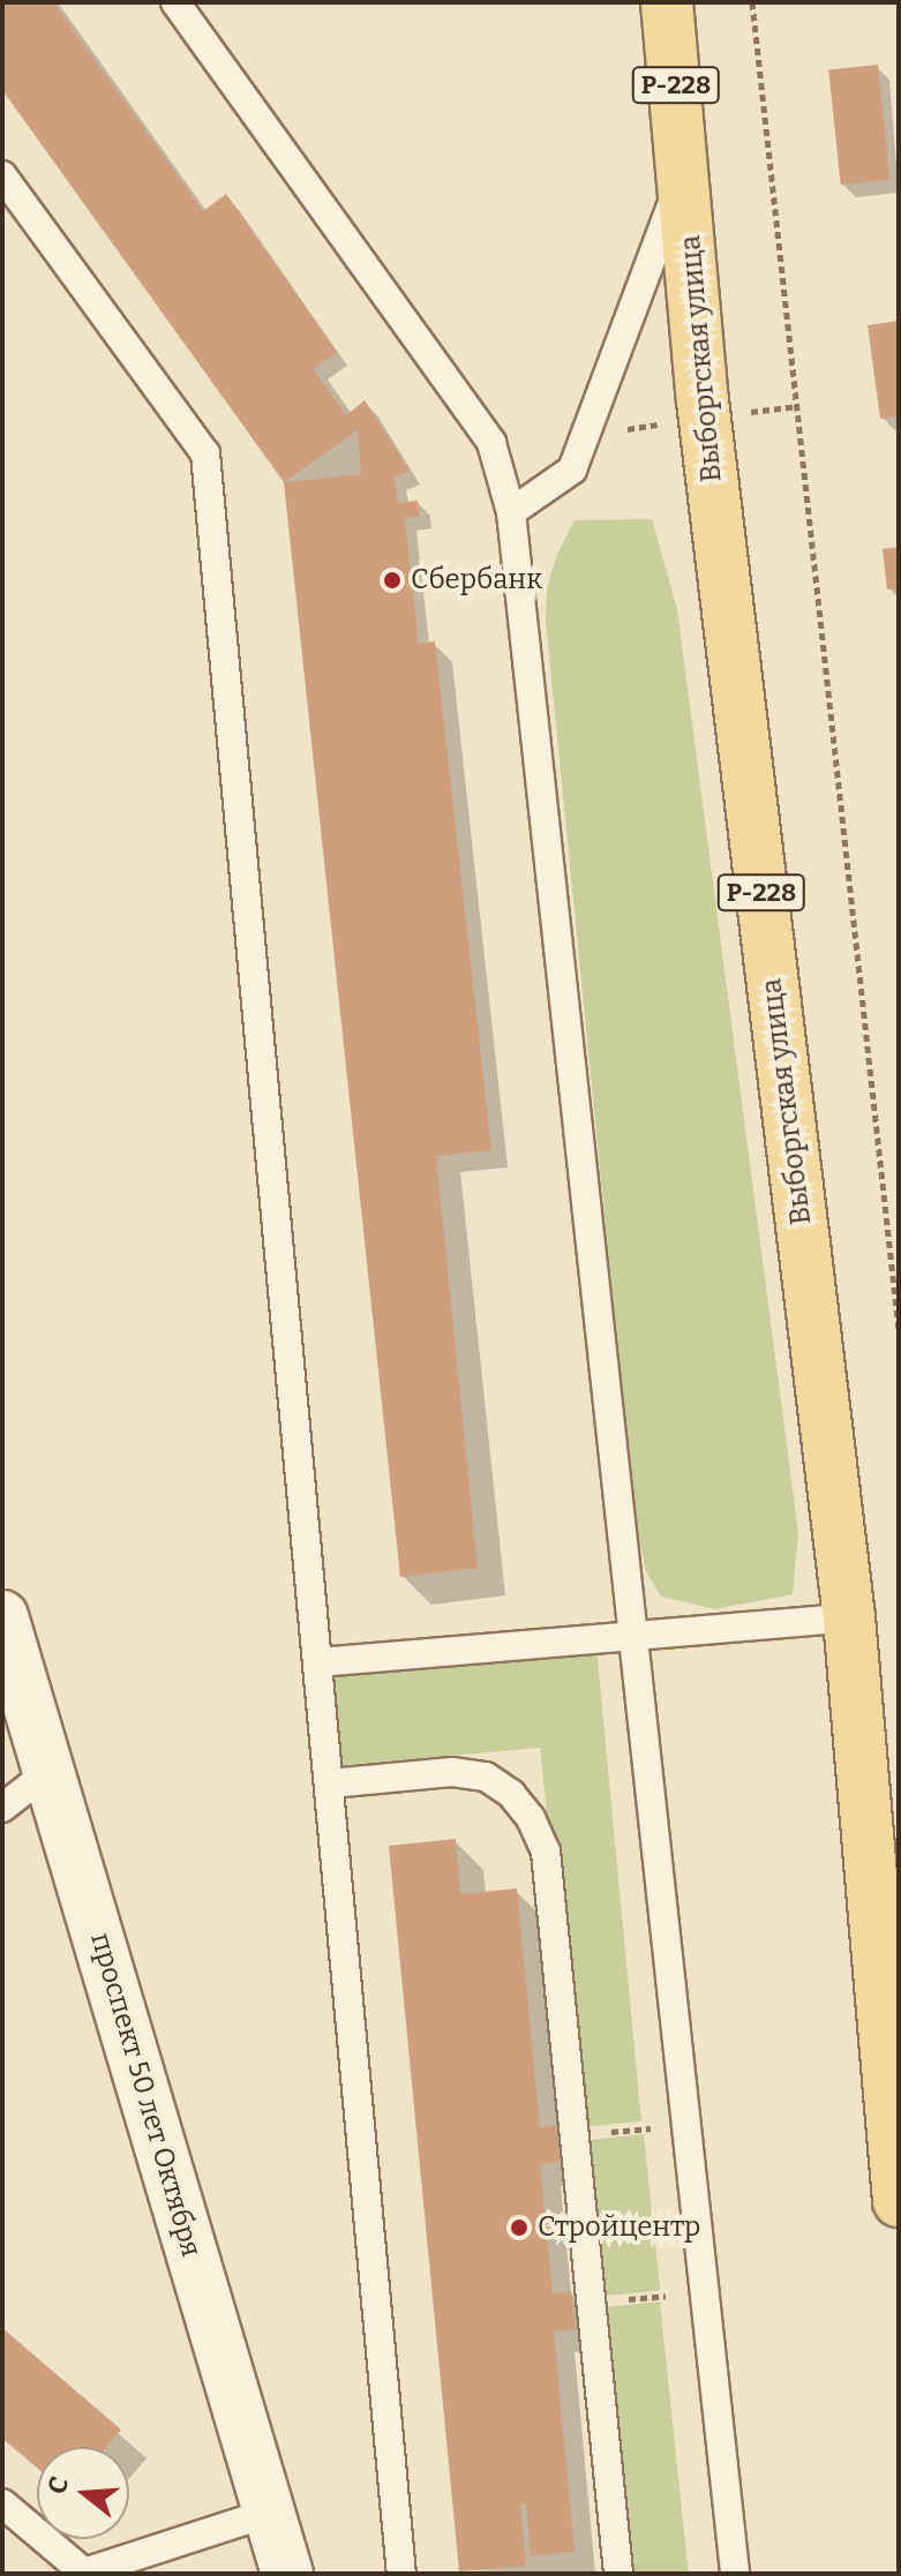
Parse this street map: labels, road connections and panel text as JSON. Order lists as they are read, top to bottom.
{
  "streets": {
    "main road": ["Р-228", "Выборгская улица"],
    "street": ["проспект 50 лет Октября"]
  },
  "places": ["Сбербанк", "Стройцентр"],
  "north": "left"
}
